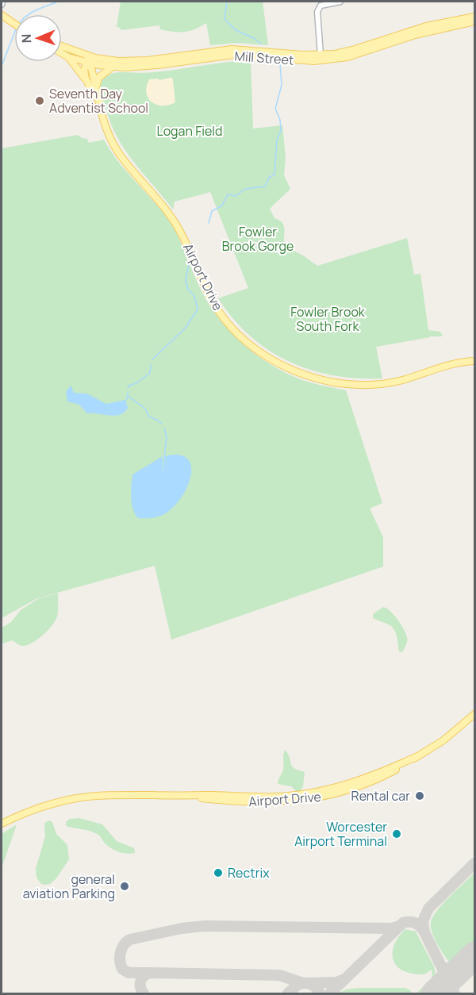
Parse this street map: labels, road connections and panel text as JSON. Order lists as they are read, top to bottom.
{
  "streets": {
    "main road": ["Mill Street", "Airport Drive"]
  },
  "crossings": [
    ["Mill Street", "Airport Drive"]
  ],
  "parks": ["Logan Field", "Fowler Brook Gorge", "Fowler Brook South Fork"],
  "places": [
    "Seventh Day Adventist School",
    "Rental car",
    "Worcester Airport Terminal",
    "Rectrix",
    "general aviation Parking"
  ],
  "north": "left"
}
